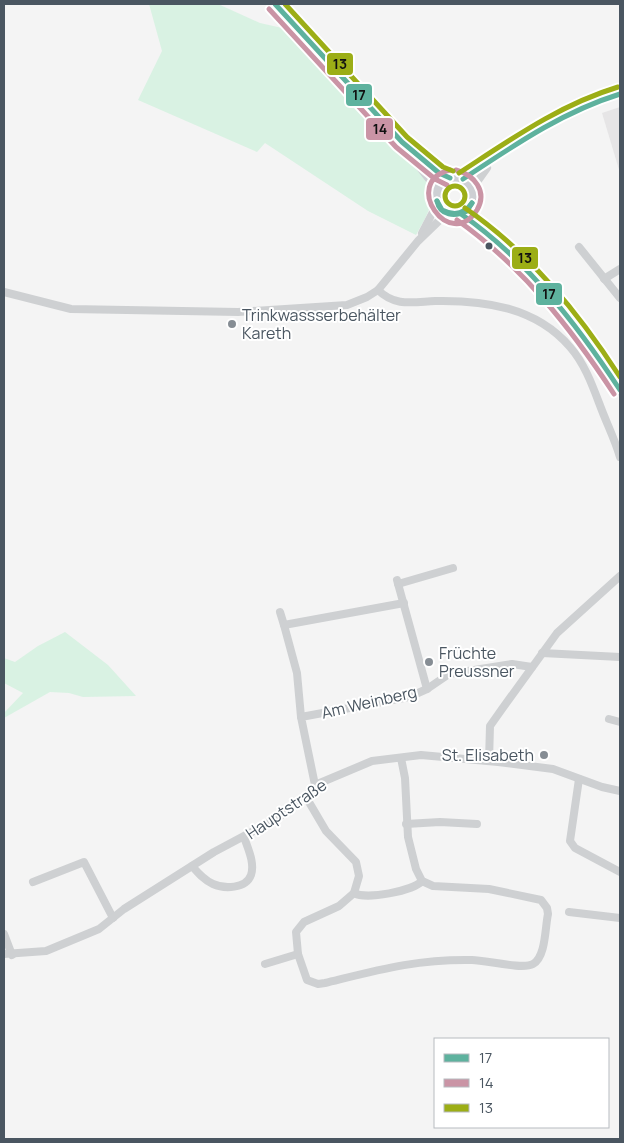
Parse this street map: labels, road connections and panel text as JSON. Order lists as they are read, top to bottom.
{
  "streets": {
    "street": ["Am Weinberg", "Hauptstraße"]
  },
  "crossings": [
    ["Am Weinberg", "Hauptstraße"]
  ],
  "places": ["Trinkwassserbehälter Kareth", "Früchte Preussner", "St. Elisabeth"],
  "lines": ["transit line 17", "transit line 13", "transit line 14"],
  "legend": ["17", "14", "13"]
}
